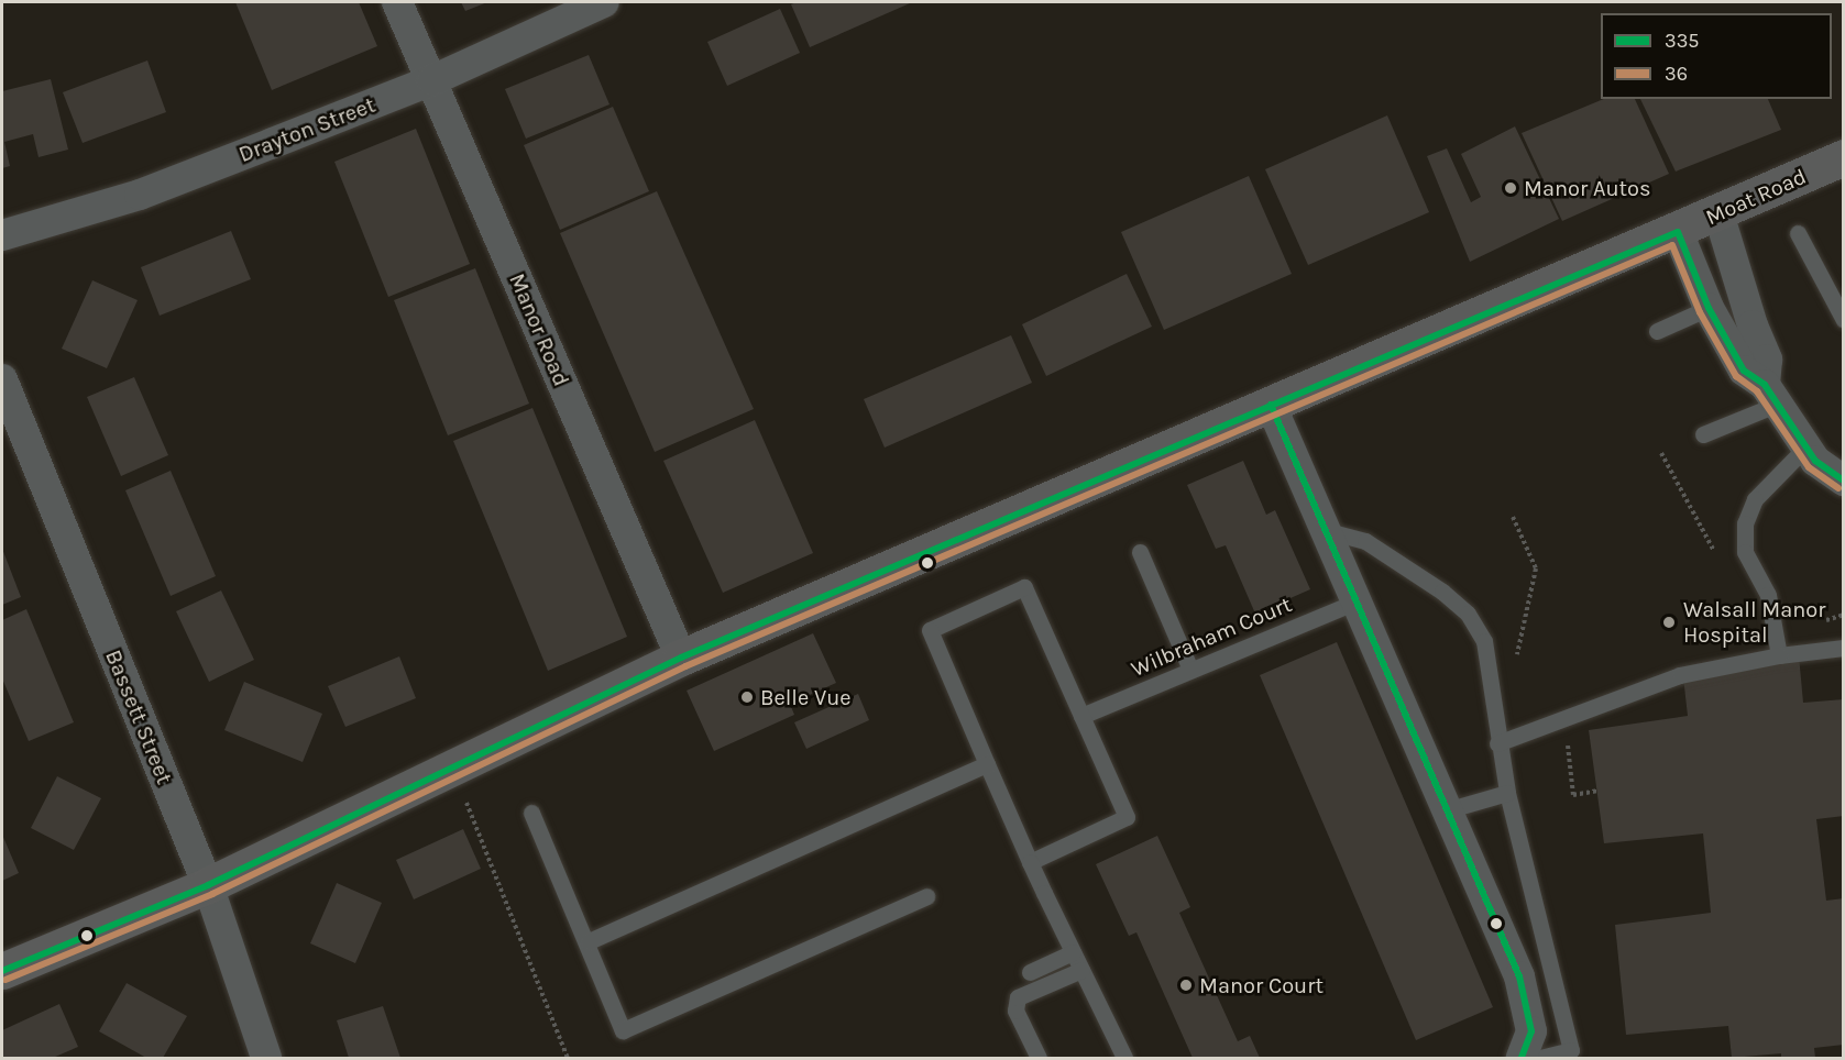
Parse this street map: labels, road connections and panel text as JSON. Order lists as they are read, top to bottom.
{
  "streets": {
    "street": [
      "Drayton Street",
      "Moat Road",
      "Manor Road",
      "Bassett Street"
    ],
    "lane": ["Wilbraham Court"]
  },
  "crossings": [
    ["Drayton Street", "Manor Road"],
    ["Moat Road", "Manor Road"],
    ["Moat Road", "Bassett Street"]
  ],
  "places": [
    "Manor Autos",
    "Walsall Manor Hospital",
    "Belle Vue",
    "Manor Court"
  ],
  "lines": ["transit line 335", "transit line 36"],
  "legend": ["335", "36"]
}
